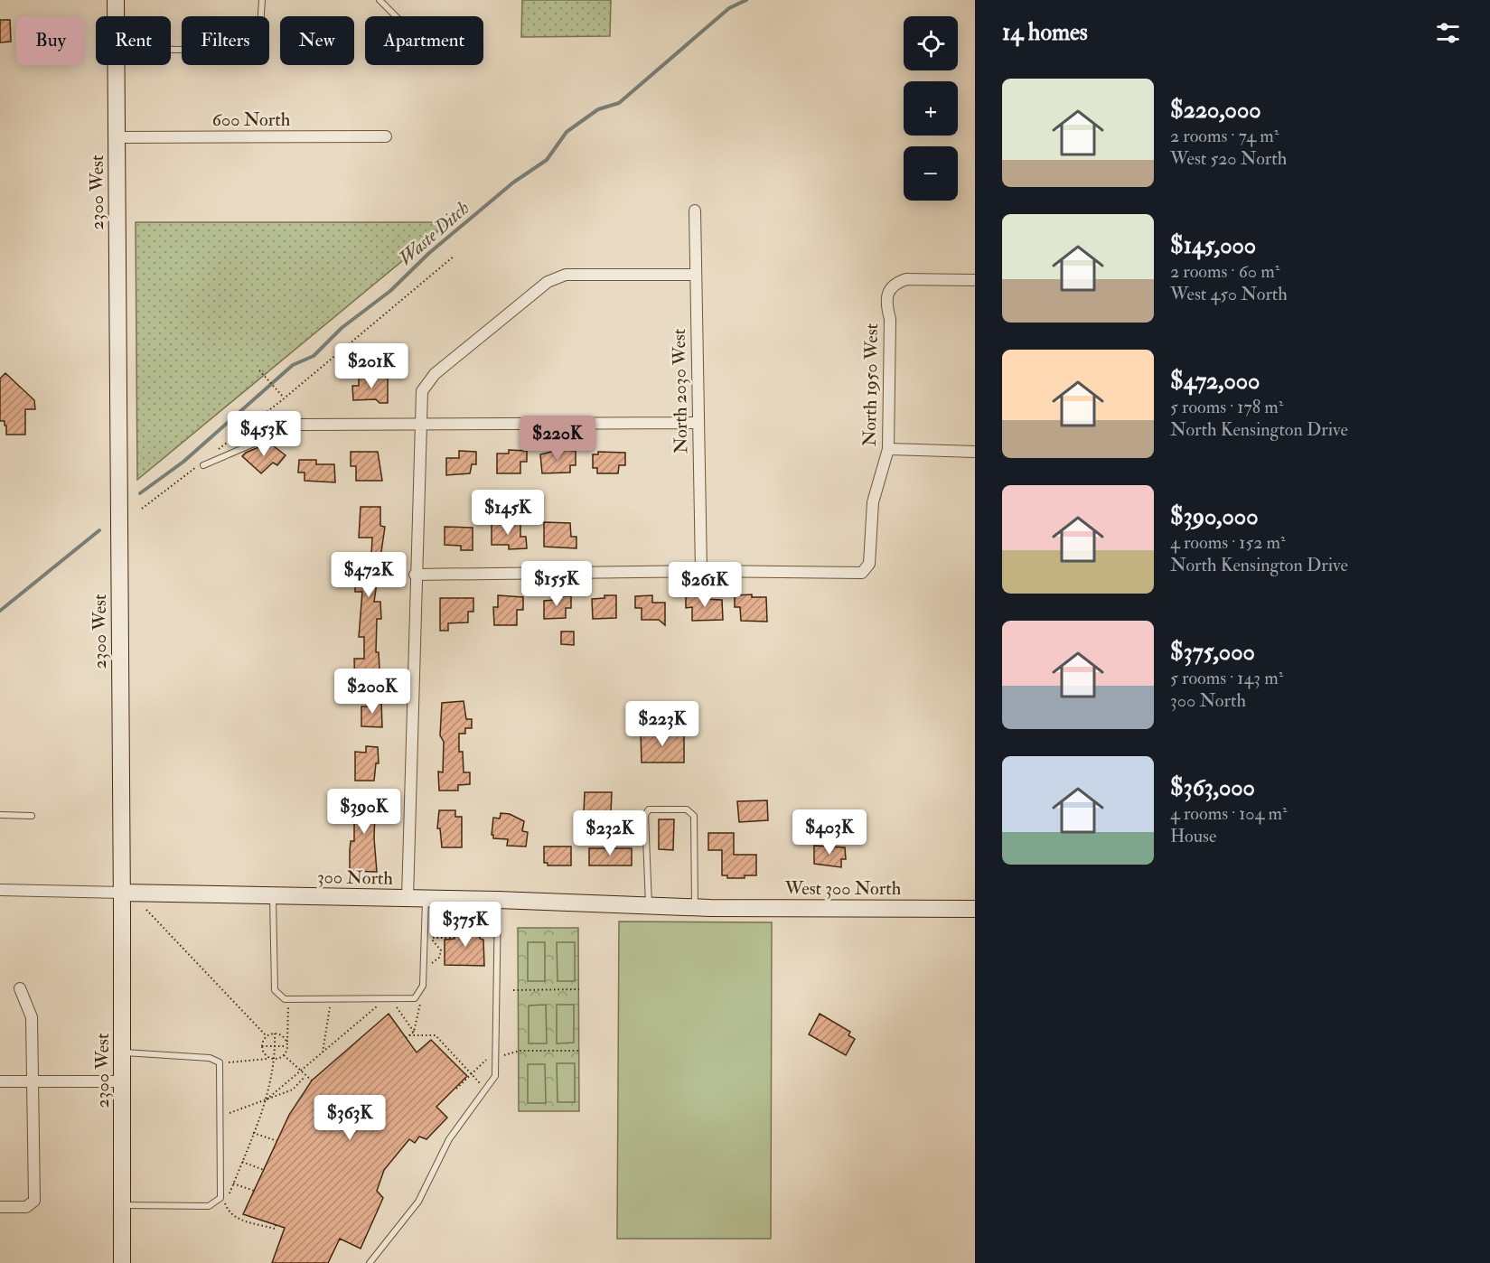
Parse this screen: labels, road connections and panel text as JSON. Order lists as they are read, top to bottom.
{
  "streets": {
    "main road": ["2300 West", "300 North", "West 300 North"],
    "street": ["600 North", "North 1950 West", "North 2030 West"]
  },
  "crossings": [
    ["600 North", "2300 West"],
    ["2300 West", "300 North"],
    ["North 1950 West", "North 2030 West"],
    ["300 North", "West 300 North"]
  ],
  "water": ["Waste Ditch"],
  "page": {
    "heading": "14 homes",
    "map_buttons": ["+", "−"],
    "chip": [
      "Buy",
      "Rent",
      "Filters",
      "New",
      "Apartment"
    ],
    "list": [
      {
        "name": "$220,000",
        "note": "2 rooms · 74 m² · West 520 North"
      },
      {
        "name": "$145,000",
        "note": "2 rooms · 60 m² · West 450 North"
      },
      {
        "name": "$472,000",
        "note": "5 rooms · 178 m² · North Kensington Drive"
      },
      {
        "name": "$390,000",
        "note": "4 rooms · 152 m² · North Kensington Drive"
      },
      {
        "name": "$375,000",
        "note": "5 rooms · 143 m² · 300 North"
      },
      {
        "name": "$363,000",
        "note": "4 rooms · 104 m² · House"
      }
    ],
    "price": [
      "$201K",
      "$453K",
      "$220K",
      "$145K",
      "$472K",
      "$155K",
      "$261K",
      "$200K",
      "$223K",
      "$390K",
      "$403K",
      "$232K",
      "$375K",
      "$363K"
    ]
  }
}
